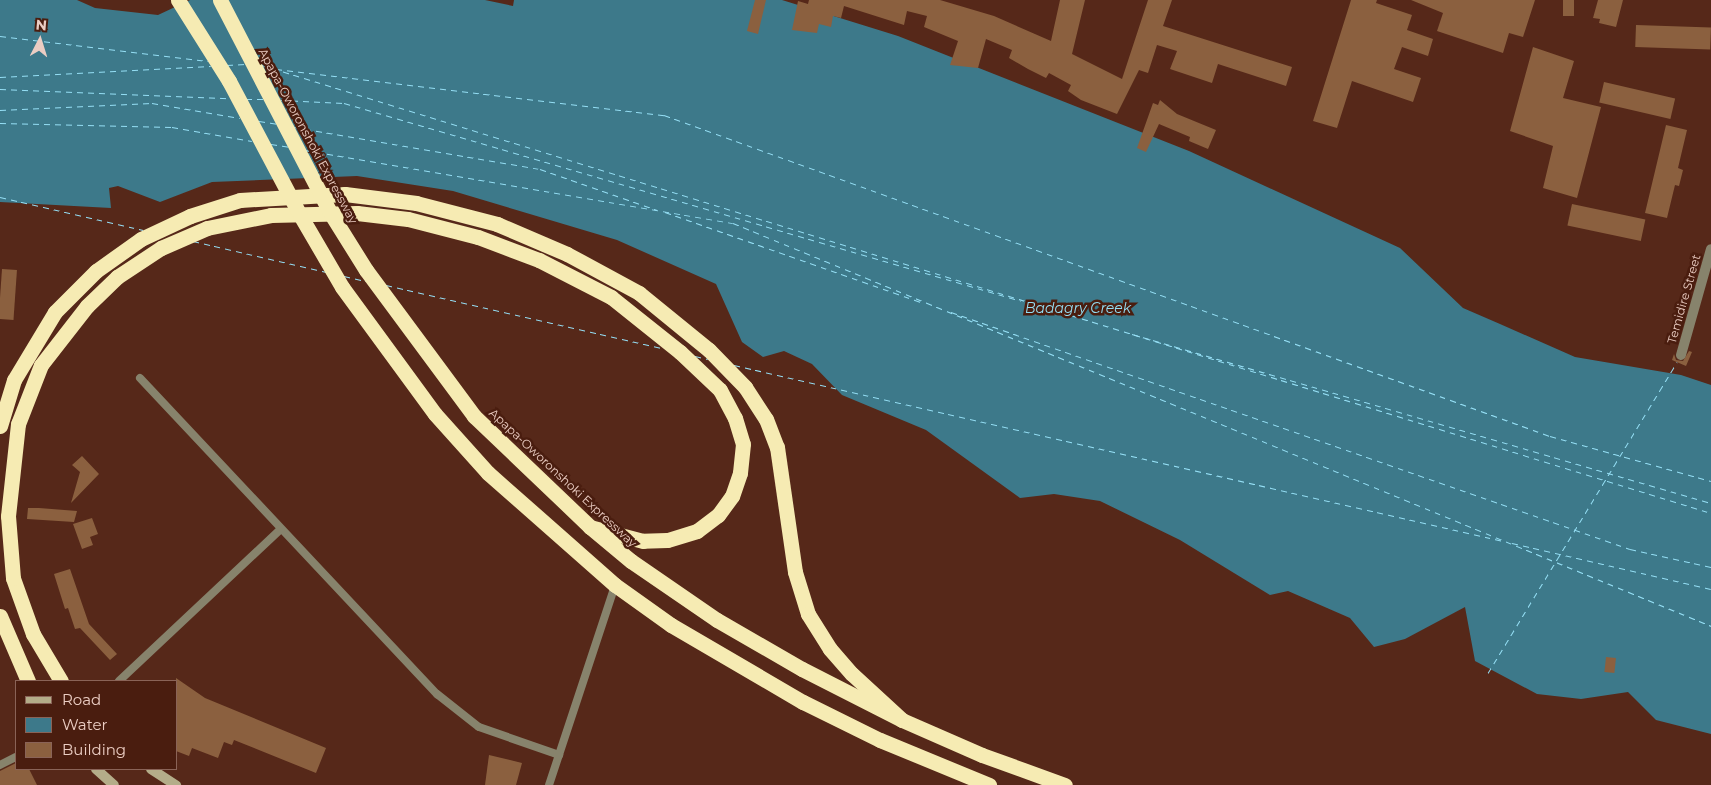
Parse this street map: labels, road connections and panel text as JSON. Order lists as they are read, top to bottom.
{
  "streets": {
    "highway": ["Apapa-Oworonshoki Expressway"],
    "street": ["Temidire Street"]
  },
  "water": ["Badagry Creek"],
  "legend": ["Road", "Water", "Building"],
  "north": "top"
}
